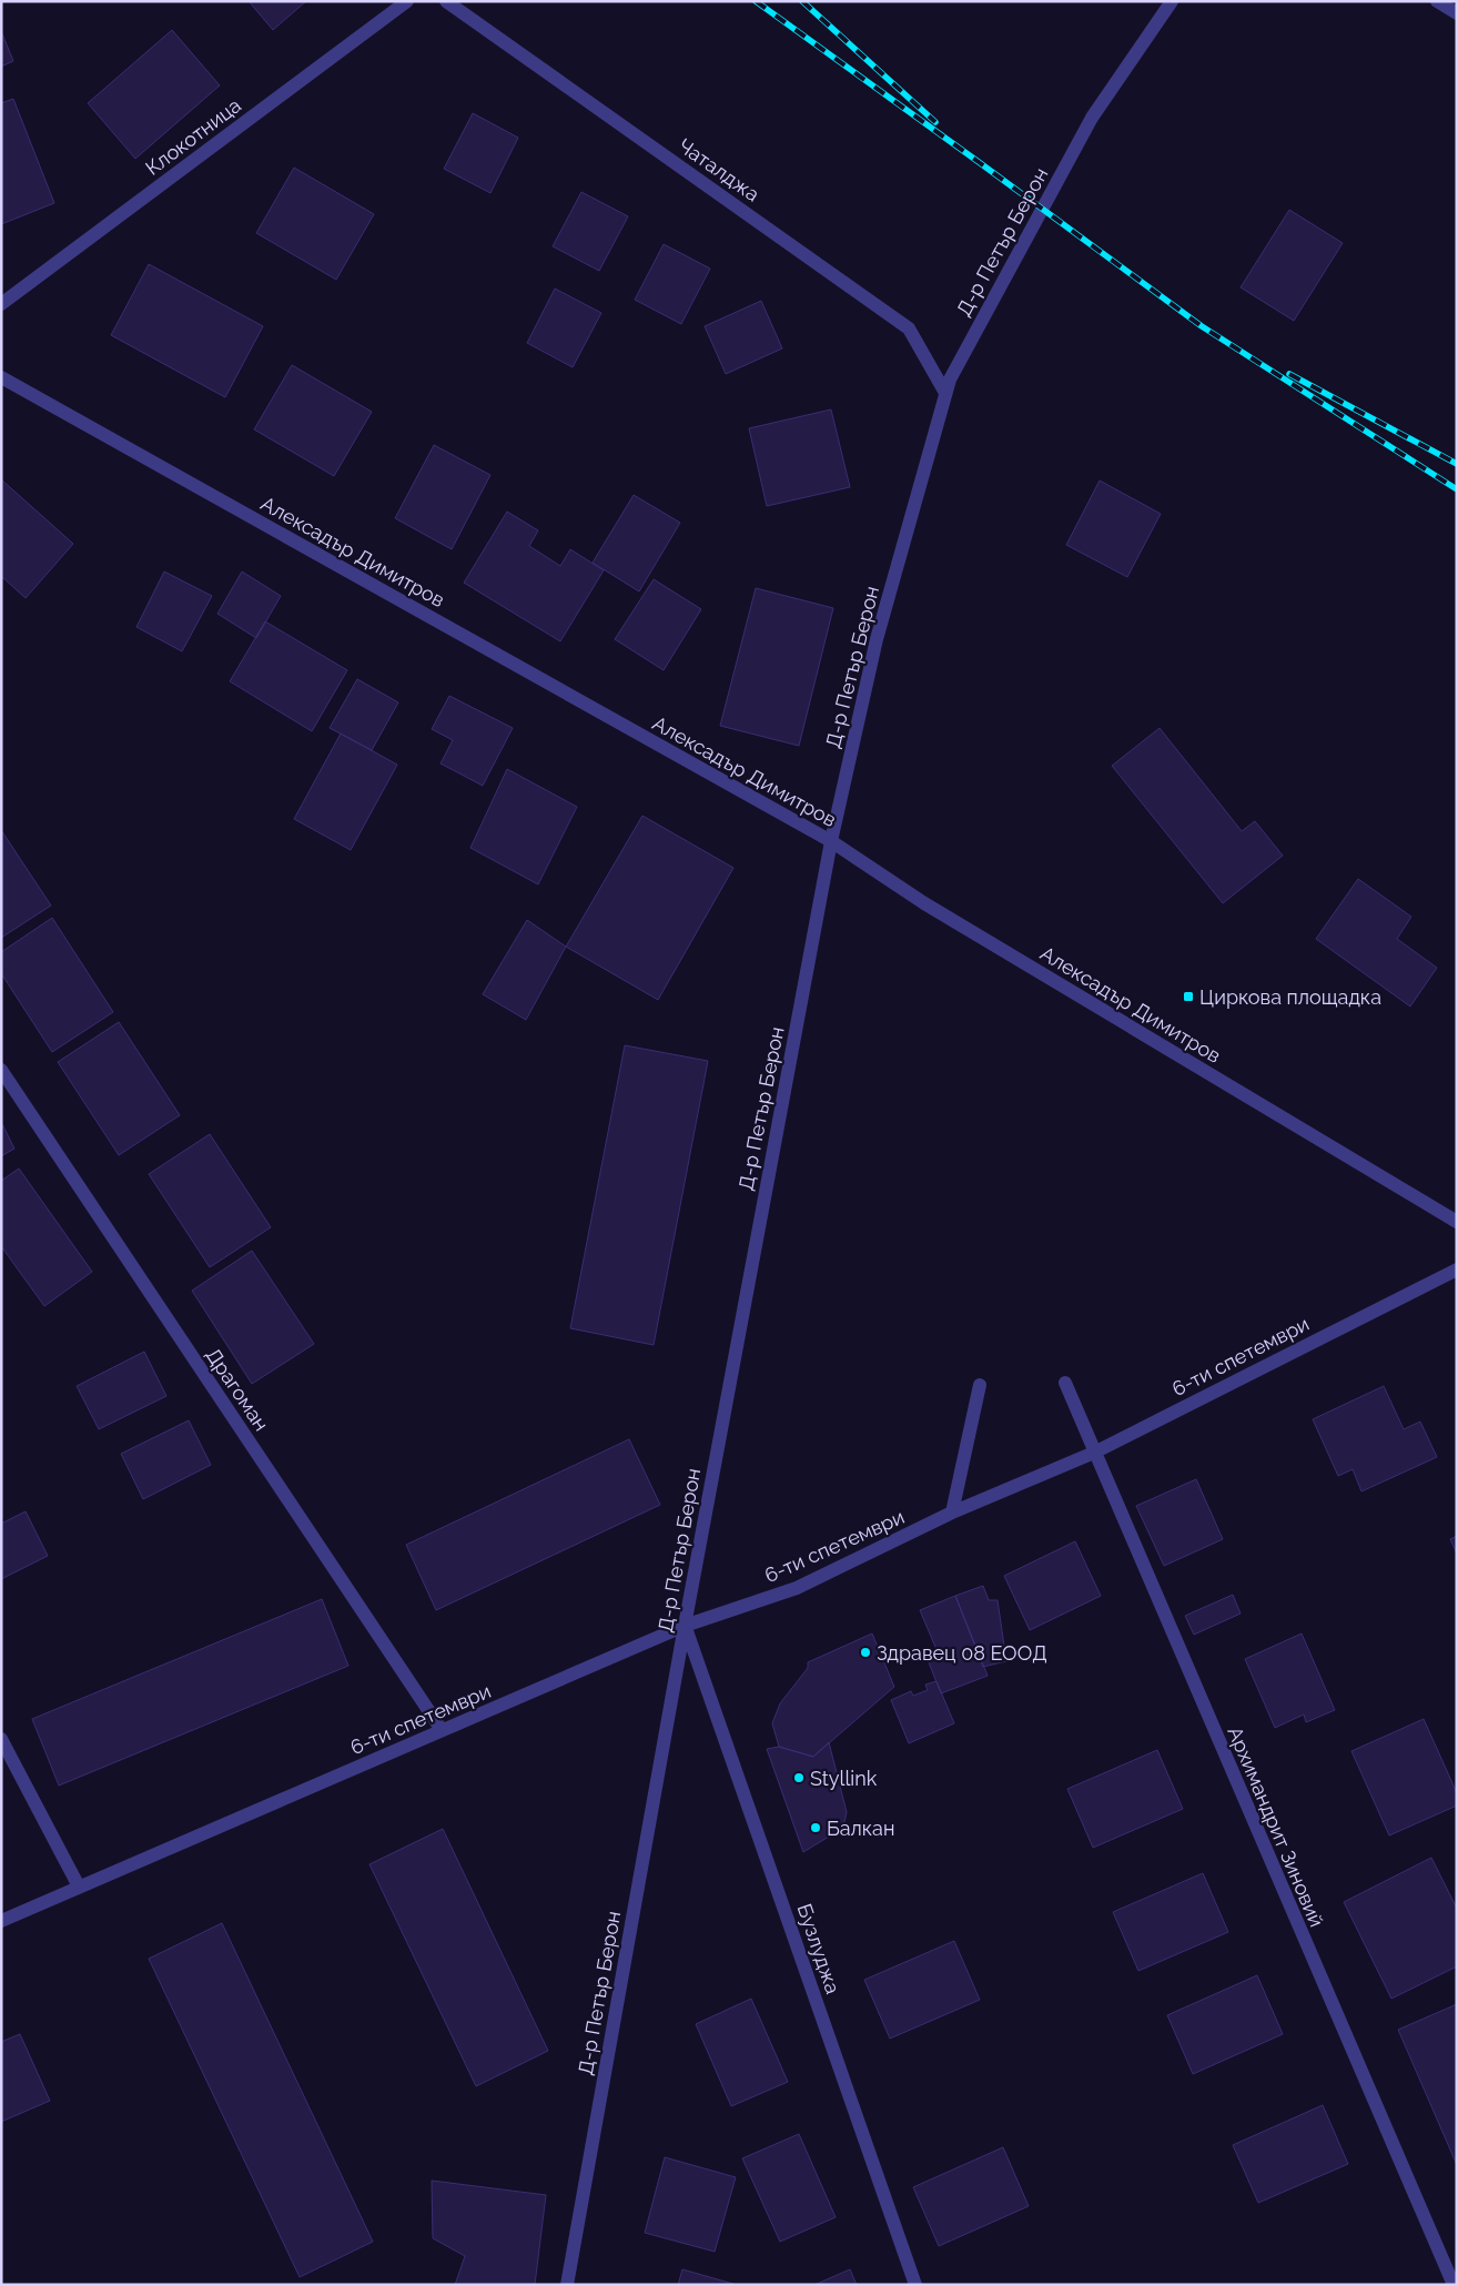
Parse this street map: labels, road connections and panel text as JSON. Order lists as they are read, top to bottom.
{
  "streets": {
    "street": [
      "Клокотница",
      "Чаталджа",
      "Д-р Петър Берон",
      "Алексадър Димитров",
      "6-ти спетември",
      "Драгоман",
      "Архимандрит Зиновий",
      "Бузлуджа"
    ]
  },
  "crossings": [
    ["Чаталджа", "Д-р Петър Берон"],
    ["Д-р Петър Берон", "Алексадър Димитров"],
    ["Д-р Петър Берон", "6-ти спетември"],
    ["Д-р Петър Берон", "Бузлуджа"],
    ["6-ти спетември", "Драгоман"],
    ["6-ти спетември", "Архимандрит Зиновий"],
    ["6-ти спетември", "Бузлуджа"]
  ],
  "places": {
    "transit": ["Циркова площадка"],
    "other": ["Здравец 08 ЕООД", "Styllink", "Балкан"]
  }
}
